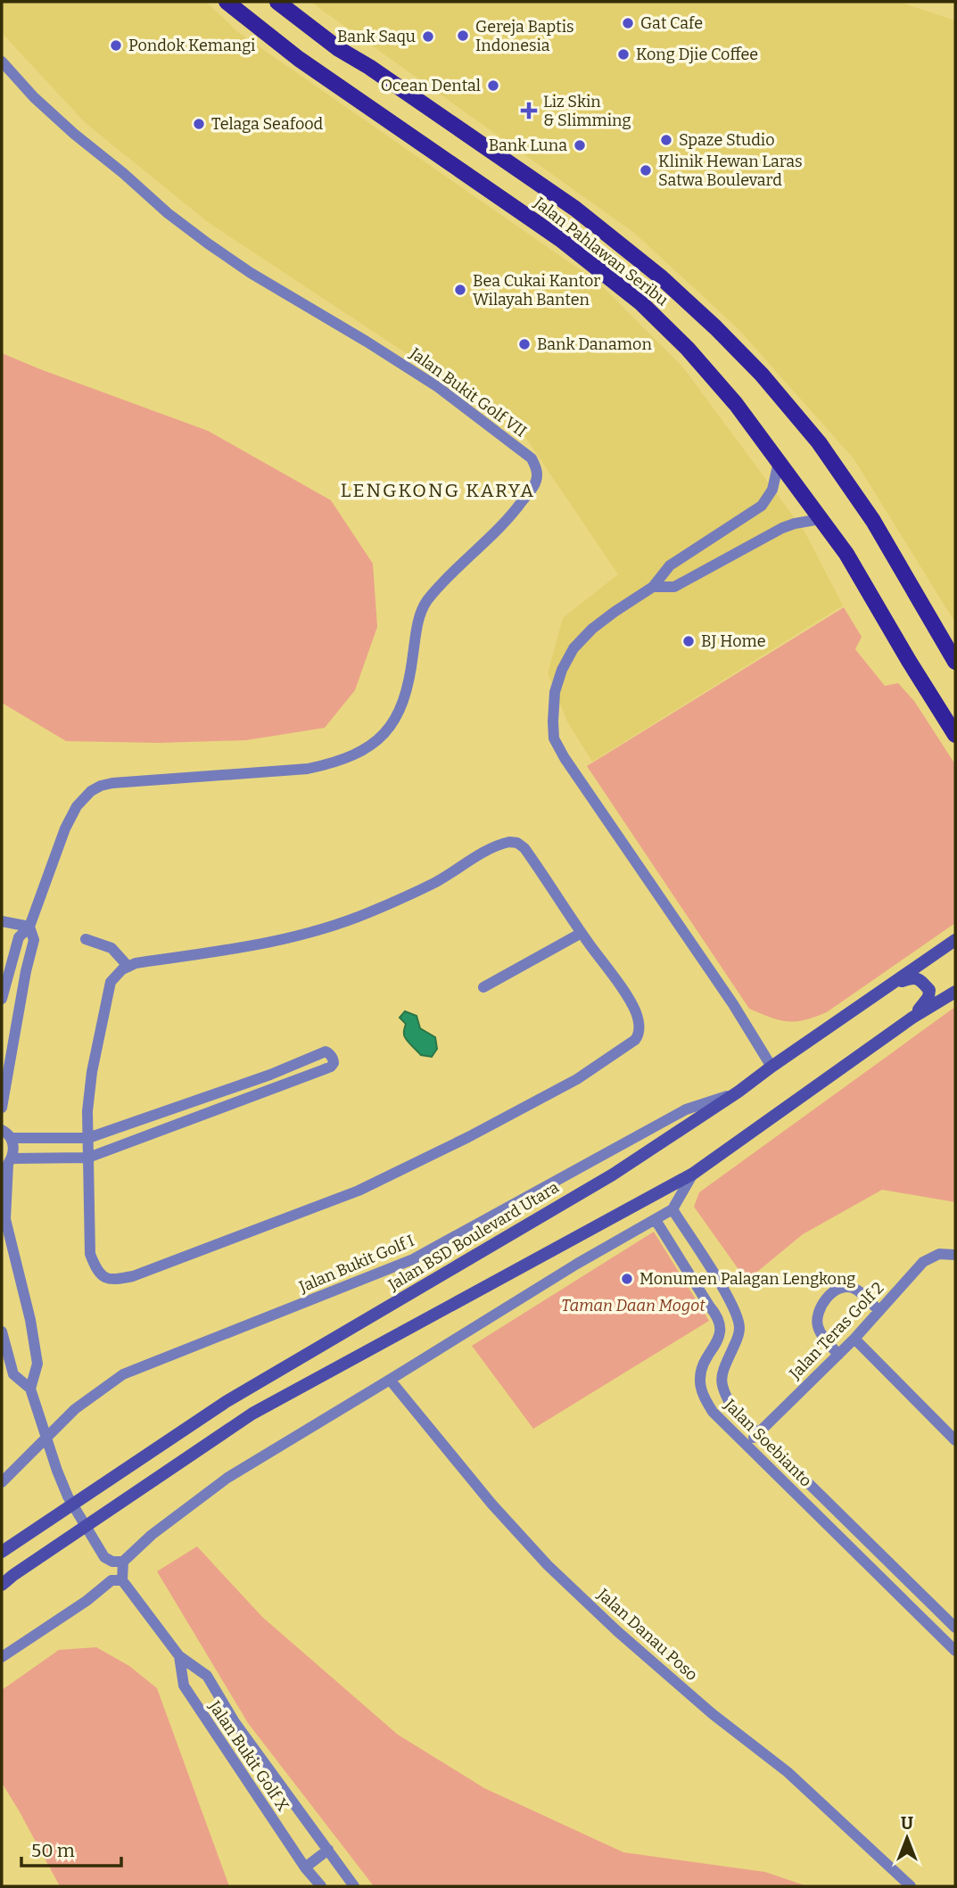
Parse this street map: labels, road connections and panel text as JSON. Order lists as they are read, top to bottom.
{
  "streets": {
    "main road": ["Jalan Pahlawan Seribu", "Jalan BSD Boulevard Utara"],
    "street": [
      "Jalan Bukit Golf VII",
      "Jalan Bukit Golf I",
      "Jalan Teras Golf 2",
      "Jalan Soebianto",
      "Jalan Danau Poso",
      "Jalan Bukit Golf X"
    ]
  },
  "crossings": [
    ["Jalan BSD Boulevard Utara", "Jalan Bukit Golf I"],
    ["Jalan Teras Golf 2", "Jalan Soebianto"]
  ],
  "districts": ["LENGKONG KARYA"],
  "parks": ["Taman Daan Mogot"],
  "places": {
    "other": [
      "Gat Cafe",
      "Gereja Baptis Indonesia",
      "Bank Saqu",
      "Pondok Kemangi",
      "Kong Djie Coffee",
      "Ocean Dental",
      "Telaga Seafood",
      "Spaze Studio",
      "Bank Luna",
      "Klinik Hewan Laras Satwa Boulevard",
      "Bea Cukai Kantor Wilayah Banten",
      "Bank Danamon",
      "BJ Home",
      "Monumen Palagan Lengkong"
    ],
    "health": ["Liz Skin & Slimming"]
  },
  "scale_bar": "50 m",
  "north": "top"
}
